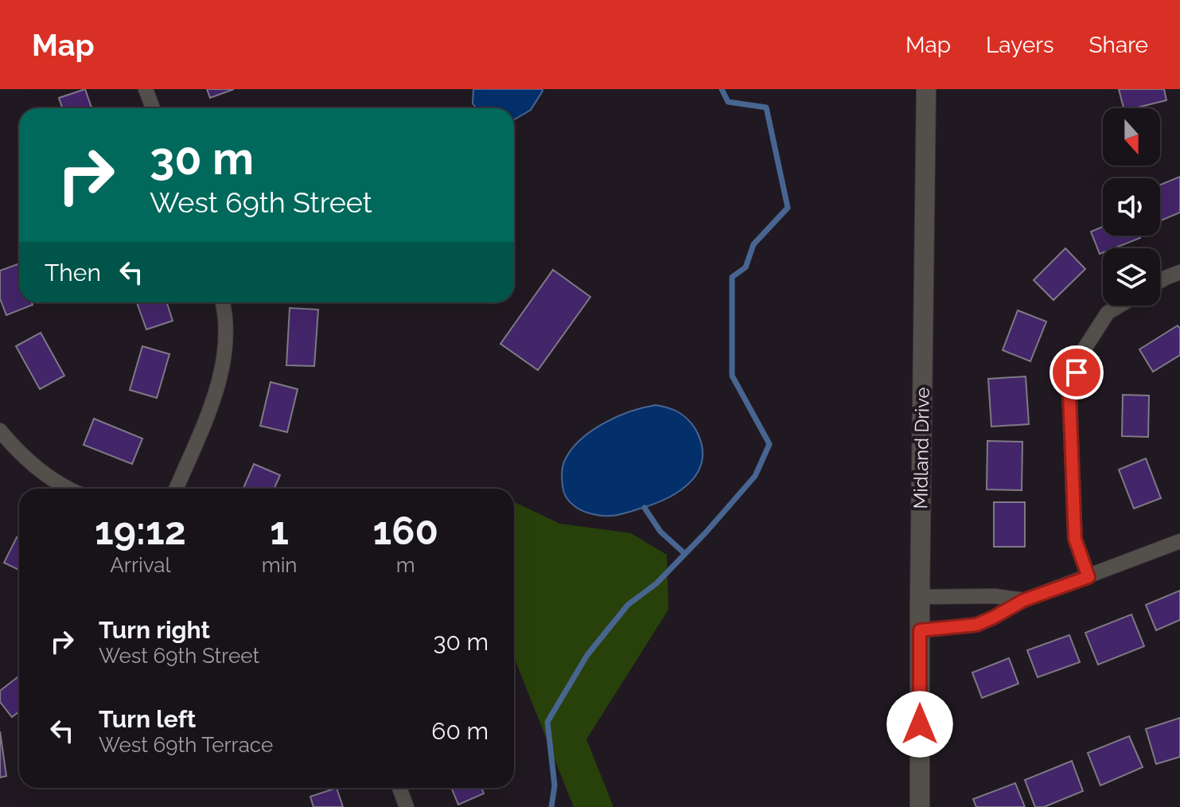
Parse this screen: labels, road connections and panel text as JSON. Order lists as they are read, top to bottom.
{
  "streets": {
    "street": ["Midland Drive"]
  },
  "north": "bottom",
  "page": {
    "header": "Map",
    "nav": ["Map", "Layers", "Share"],
    "turn": ["30 m", "West 69th Street"],
    "then": "Then",
    "eta": [
      "19:12",
      "Arrival",
      "1",
      "min",
      "160",
      "m"
    ],
    "list": [
      {
        "name": "Turn right",
        "note": "West 69th Street",
        "value": "30 m"
      },
      {
        "name": "Turn left",
        "note": "West 69th Terrace",
        "value": "60 m"
      }
    ]
  }
}
